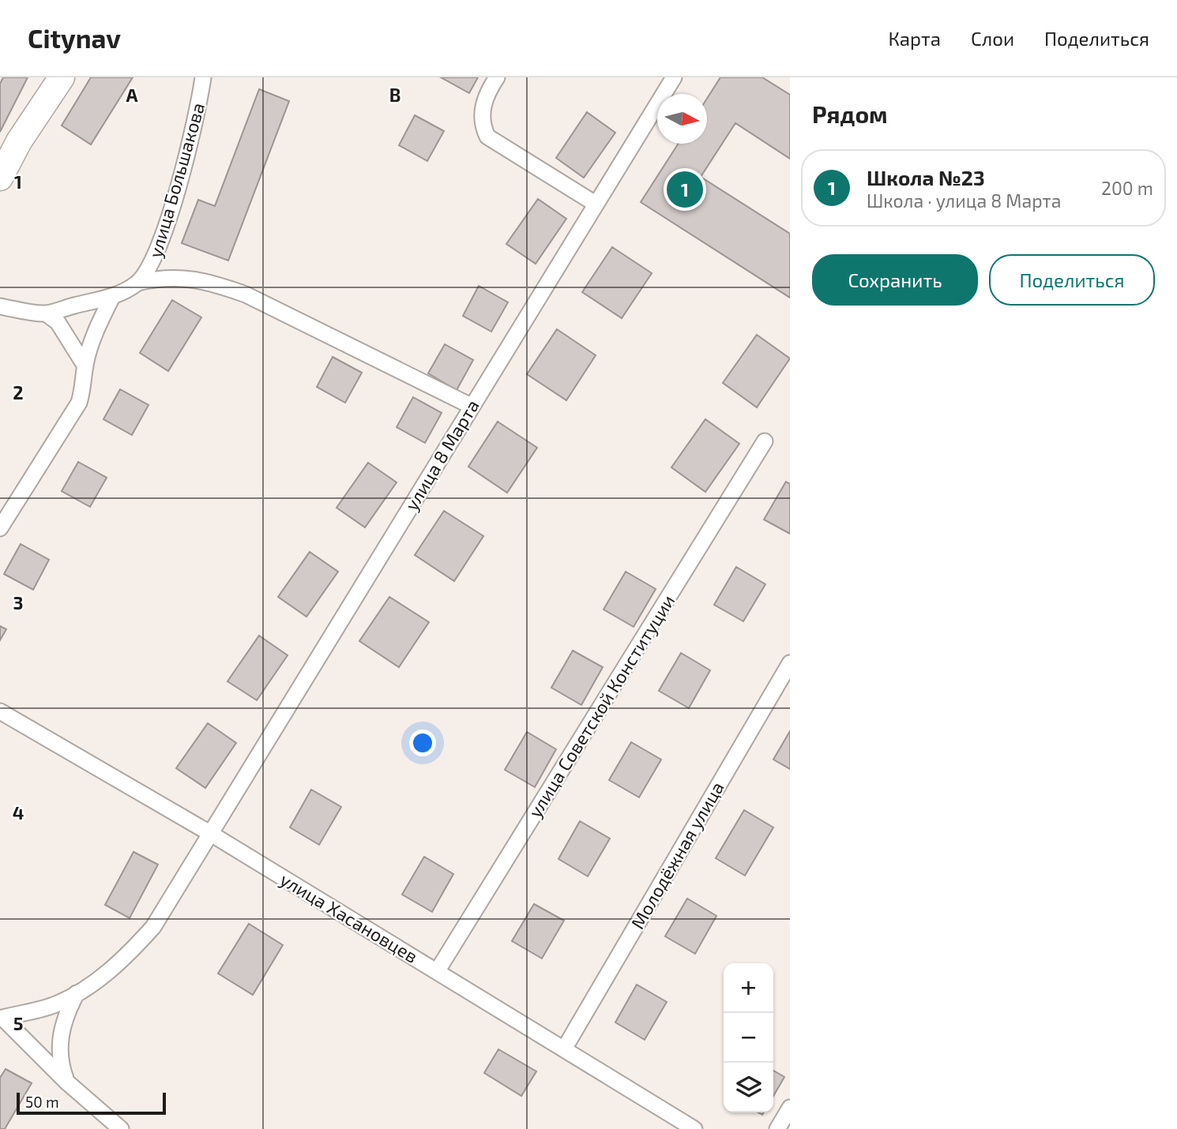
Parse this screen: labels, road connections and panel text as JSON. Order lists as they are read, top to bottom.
{
  "streets": {
    "street": [
      "улица Большакова",
      "улица 8 Марта",
      "улица Советской Конституции",
      "Молодёжная улица",
      "улица Хасановцев"
    ]
  },
  "crossings": [
    ["улица 8 Марта", "улица Хасановцев"],
    ["улица Советской Конституции", "улица Хасановцев"],
    ["Молодёжная улица", "улица Хасановцев"]
  ],
  "scale_bar": "50 m",
  "north": "right",
  "page": {
    "header": "Citynav",
    "nav": ["Карта", "Слои", "Поделиться"],
    "heading": "Рядом",
    "list": [
      {
        "mark": "1",
        "name": "Школа №23",
        "note": "Школа · улица 8 Марта",
        "value": "200 m"
      }
    ],
    "pins": "1",
    "buttons": ["Сохранить", "Поделиться"],
    "map_buttons": ["+", "−"],
    "scale": "50 m"
  },
  "grid": {
    "columns": ["A", "B"],
    "rows": [
      "1",
      "2",
      "3",
      "4",
      "5"
    ]
  }
}
